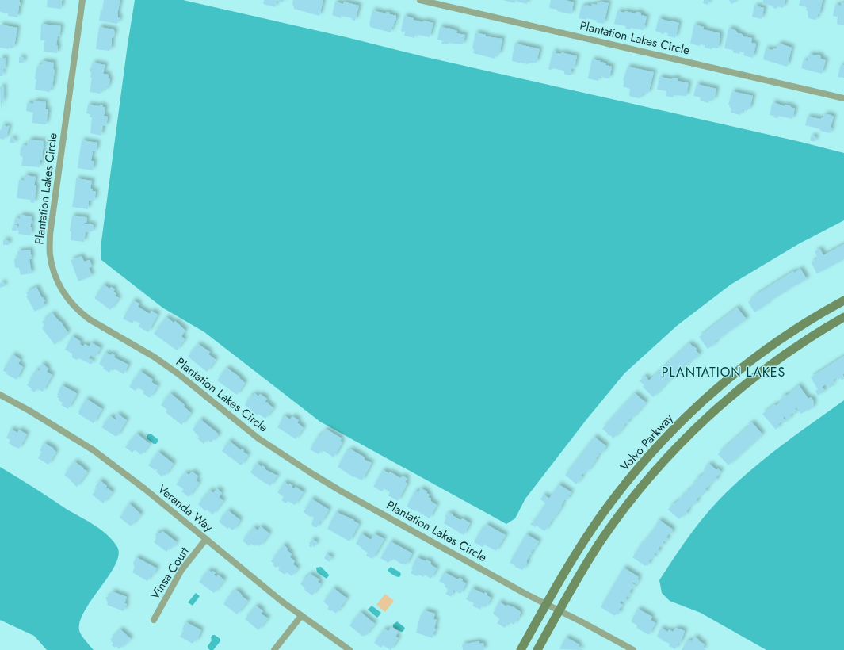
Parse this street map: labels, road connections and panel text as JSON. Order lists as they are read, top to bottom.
{
  "streets": {
    "main road": ["Volvo Parkway"],
    "street": ["Plantation Lakes Circle", "Veranda Way", "Vinsa Court"]
  },
  "crossings": [
    ["Plantation Lakes Circle", "Volvo Parkway"],
    ["Veranda Way", "Vinsa Court"]
  ],
  "districts": ["PLANTATION LAKES"]
}
